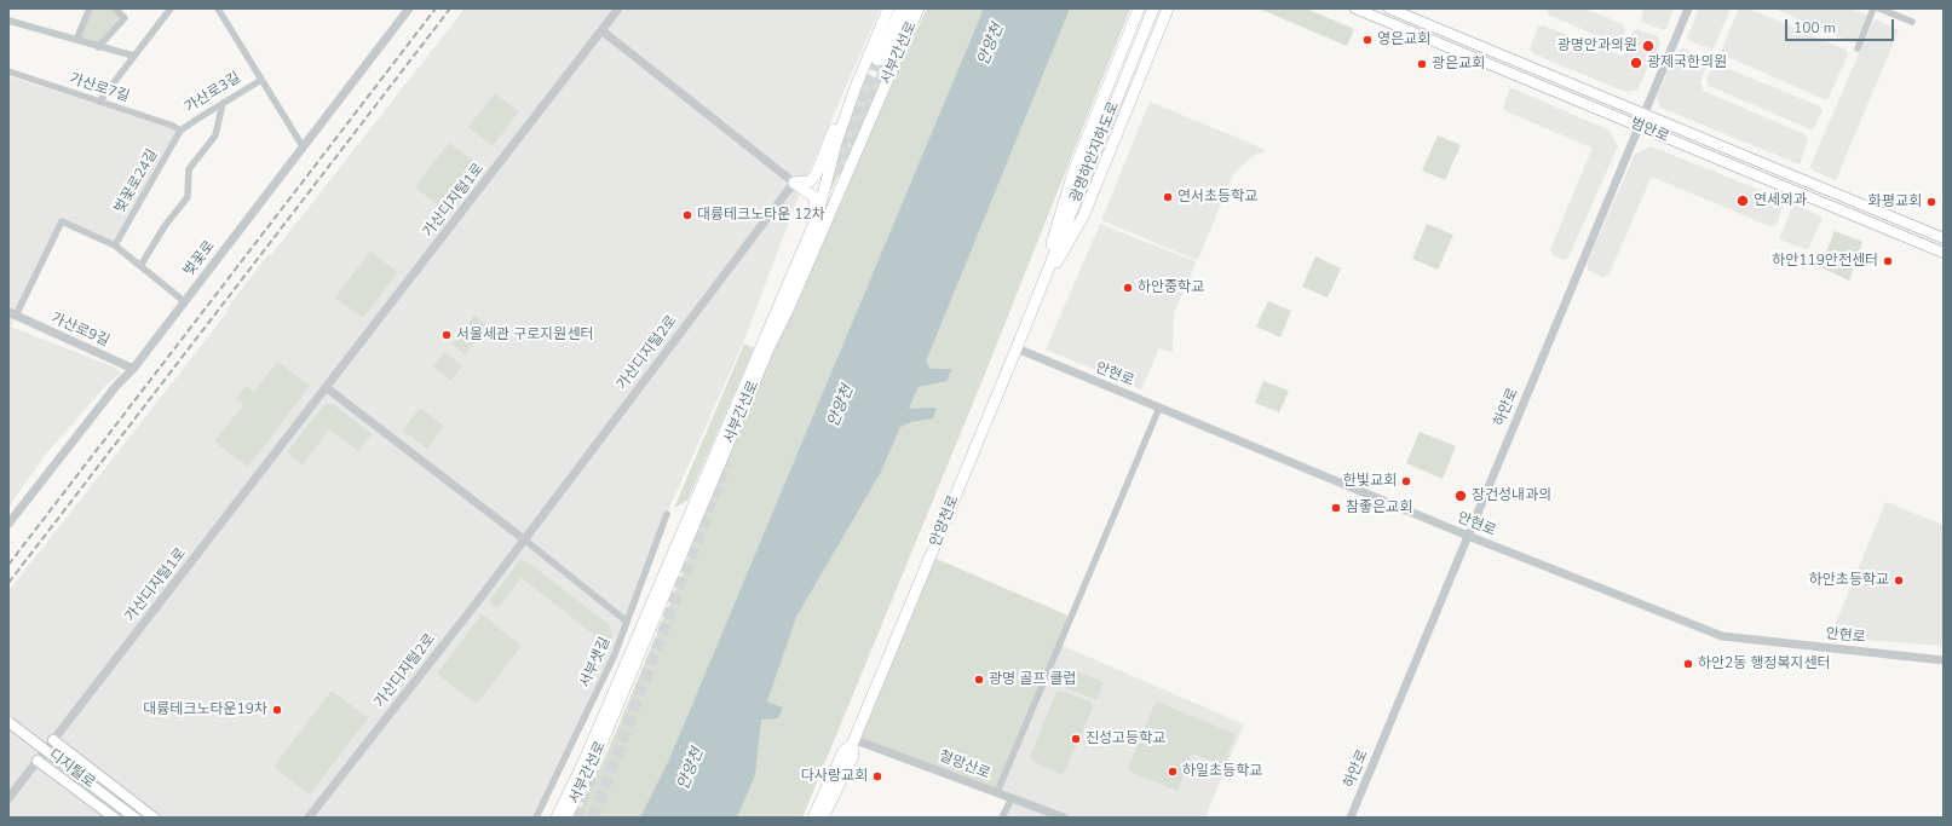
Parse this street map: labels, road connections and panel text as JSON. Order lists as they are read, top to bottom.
{
  "streets": {
    "main road": [
      "서부간선로",
      "범안로",
      "광명하안지하도로",
      "안양천로",
      "디지털로"
    ],
    "street": [
      "가산로7길",
      "가산로3길",
      "벚꽃로24길",
      "가산디지털1로",
      "벚꽃로",
      "가산로9길",
      "가산디지털2로",
      "안현로",
      "하안로",
      "서부샛길",
      "철망산로"
    ]
  },
  "crossings": [
    ["가산로7길", "가산로3길"],
    ["가산로7길", "벚꽃로24길"],
    ["가산로3길", "벚꽃로24길"],
    ["가산로3길", "벚꽃로"],
    ["범안로", "하안로"],
    ["광명하안지하도로", "안양천로"],
    ["벚꽃로24길", "가산로9길"],
    ["벚꽃로", "가산로9길"],
    ["안현로", "하안로"],
    ["안현로", "안양천로"],
    ["안양천로", "철망산로"]
  ],
  "water": ["안양천"],
  "places": [
    "영은교회",
    "광명안과의원",
    "광제국한의원",
    "광은교회",
    "연서초등학교",
    "연세외과",
    "화평교회",
    "대륭테크노타운 12차",
    "하안119안전센터",
    "하안중학교",
    "서울세관 구로지원센터",
    "한빛교회",
    "장건성내과의",
    "참좋은교회",
    "하안초등학교",
    "하안2동 행정복지센터",
    "광명 골프 클럽",
    "대륭테크노타운19차",
    "진성고등학교",
    "하일초등학교",
    "다사랑교회"
  ],
  "scale_bar": "100 m"
}
